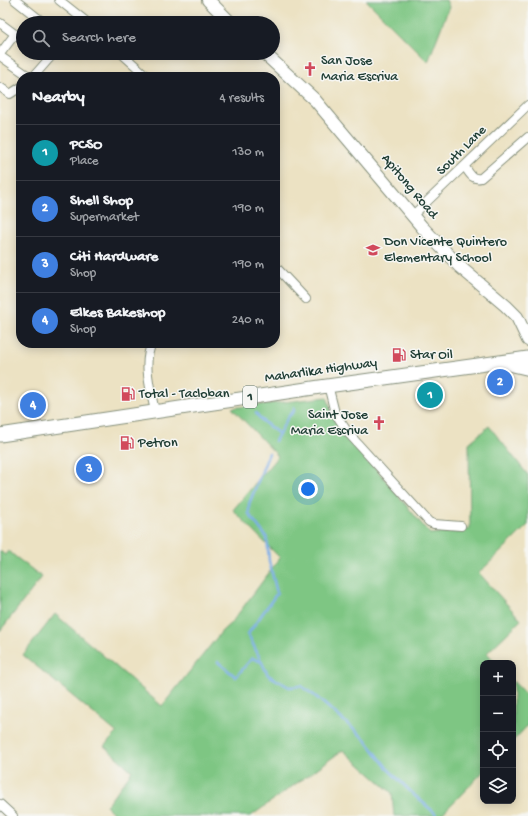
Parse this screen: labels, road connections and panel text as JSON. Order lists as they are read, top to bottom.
{
  "streets": {
    "main road": ["Maharlika Highway", "1"],
    "street": ["South Lane", "Apitong Road"]
  },
  "crossings": [
    ["South Lane", "Apitong Road"]
  ],
  "places": {
    "church": ["San Jose Maria Escriva", "Saint Jose Maria Escriva"],
    "school or university": ["Don Vicente Quintero Elementary School"],
    "fuel station": ["Star Oil", "Total - Tacloban", "Petron"]
  },
  "page": {
    "search": "Search here",
    "heading": ["Nearby", "4 results"],
    "list": [
      {
        "mark": "1",
        "name": "PCSO",
        "note": "Place",
        "value": "130 m"
      },
      {
        "mark": "2",
        "name": "Shell Shop",
        "note": "Supermarket",
        "value": "190 m"
      },
      {
        "mark": "3",
        "name": "Citi Hardware",
        "note": "Shop",
        "value": "190 m"
      },
      {
        "mark": "4",
        "name": "Elkes Bakeshop",
        "note": "Shop",
        "value": "240 m"
      }
    ],
    "pins": [
      "2",
      "1",
      "4",
      "3"
    ],
    "map_buttons": ["+", "−"]
  }
}
